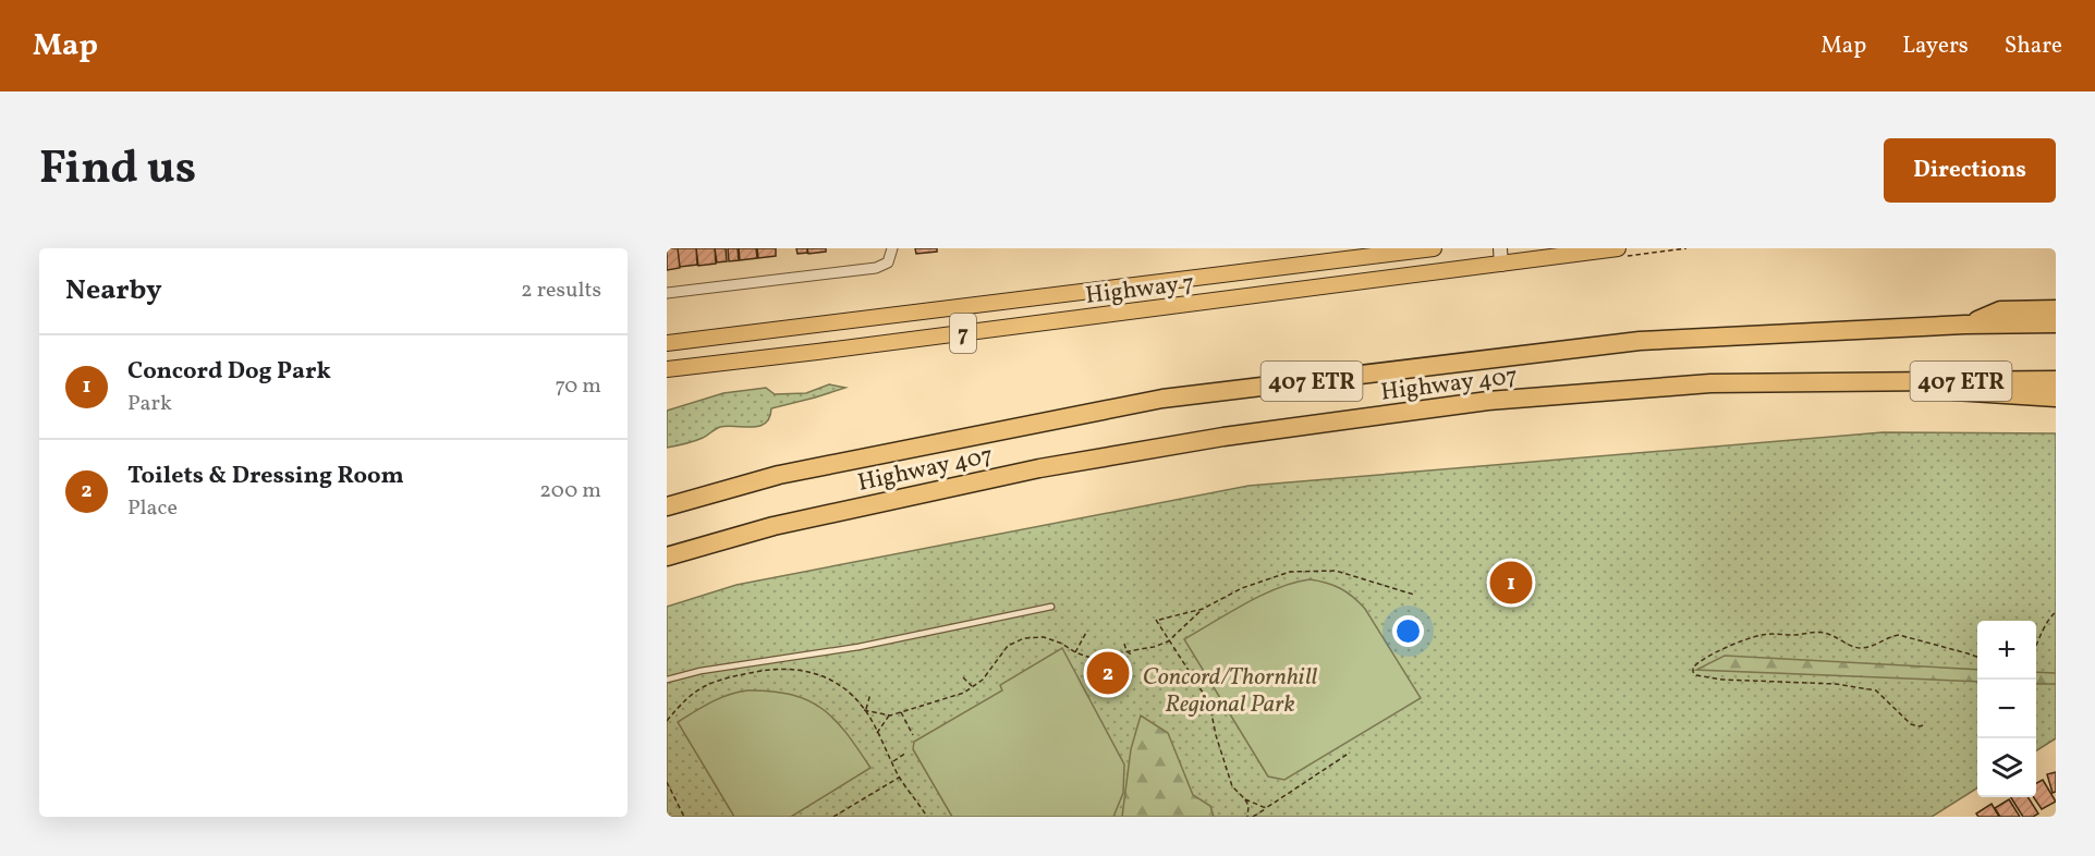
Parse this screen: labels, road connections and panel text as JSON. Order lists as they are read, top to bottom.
{
  "streets": {
    "highway": ["407 ETR", "Highway 407"],
    "main road": ["Highway 7", "7"]
  },
  "parks": ["Concord/Thornhill Regional Park"],
  "page": {
    "header": "Map",
    "nav": ["Map", "Layers", "Share"],
    "title": "Find us",
    "buttons": "Directions",
    "heading": ["Nearby", "2 results"],
    "list": [
      {
        "mark": "1",
        "name": "Concord Dog Park",
        "note": "Park",
        "value": "70 m"
      },
      {
        "mark": "2",
        "name": "Toilets & Dressing Room",
        "note": "Place",
        "value": "200 m"
      }
    ],
    "pins": ["1", "2"],
    "map_buttons": ["+", "−"]
  }
}
